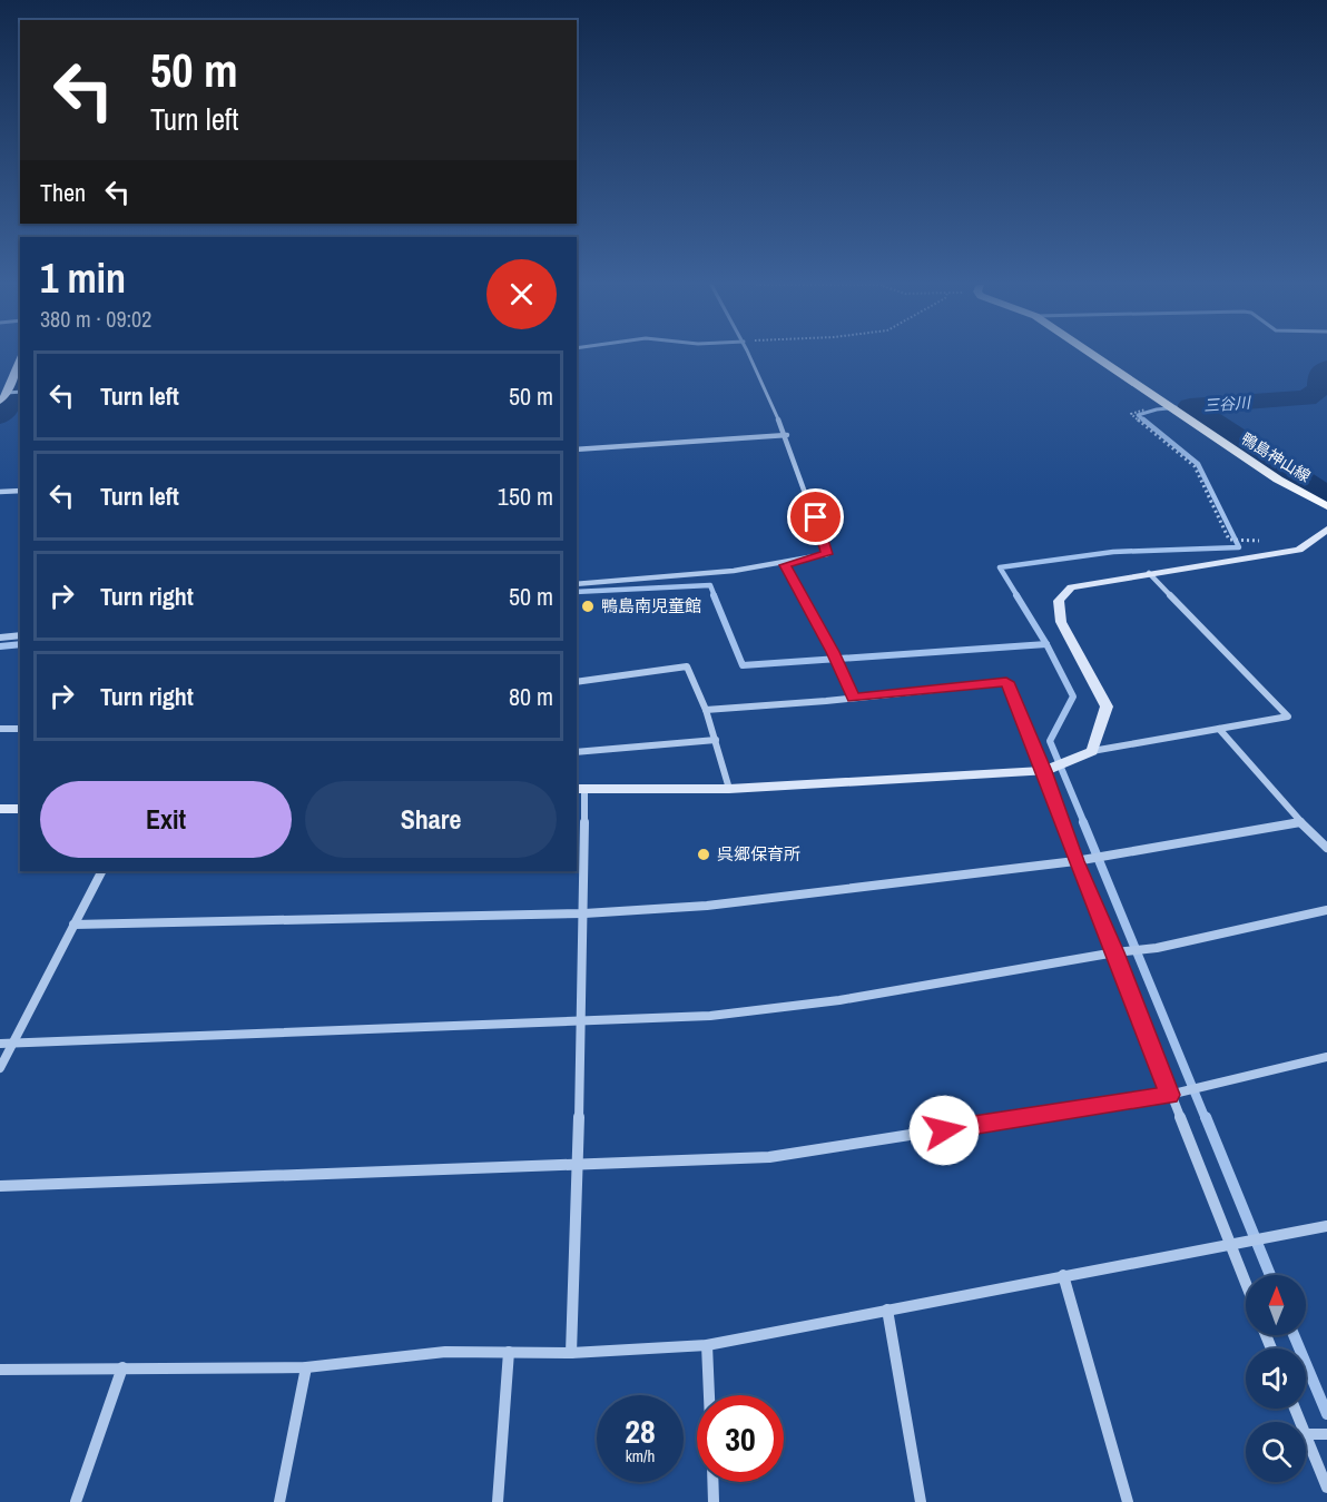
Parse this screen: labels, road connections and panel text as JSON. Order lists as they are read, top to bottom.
{
  "streets": {
    "main road": ["鴨島神山線"]
  },
  "water": ["三谷川"],
  "places": ["鴨島南児童館", "呉郷保育所"],
  "north": "top",
  "page": {
    "turn": ["50 m", "Turn left"],
    "then": "Then",
    "heading": ["1 min", "380 m · 09:02"],
    "list": [
      {
        "name": "Turn left",
        "value": "50 m"
      },
      {
        "name": "Turn left",
        "value": "150 m"
      },
      {
        "name": "Turn right",
        "value": "50 m"
      },
      {
        "name": "Turn right",
        "value": "80 m"
      }
    ],
    "buttons": ["Exit", "Share"],
    "speed": "28 km/h",
    "limit": "30"
  }
}
